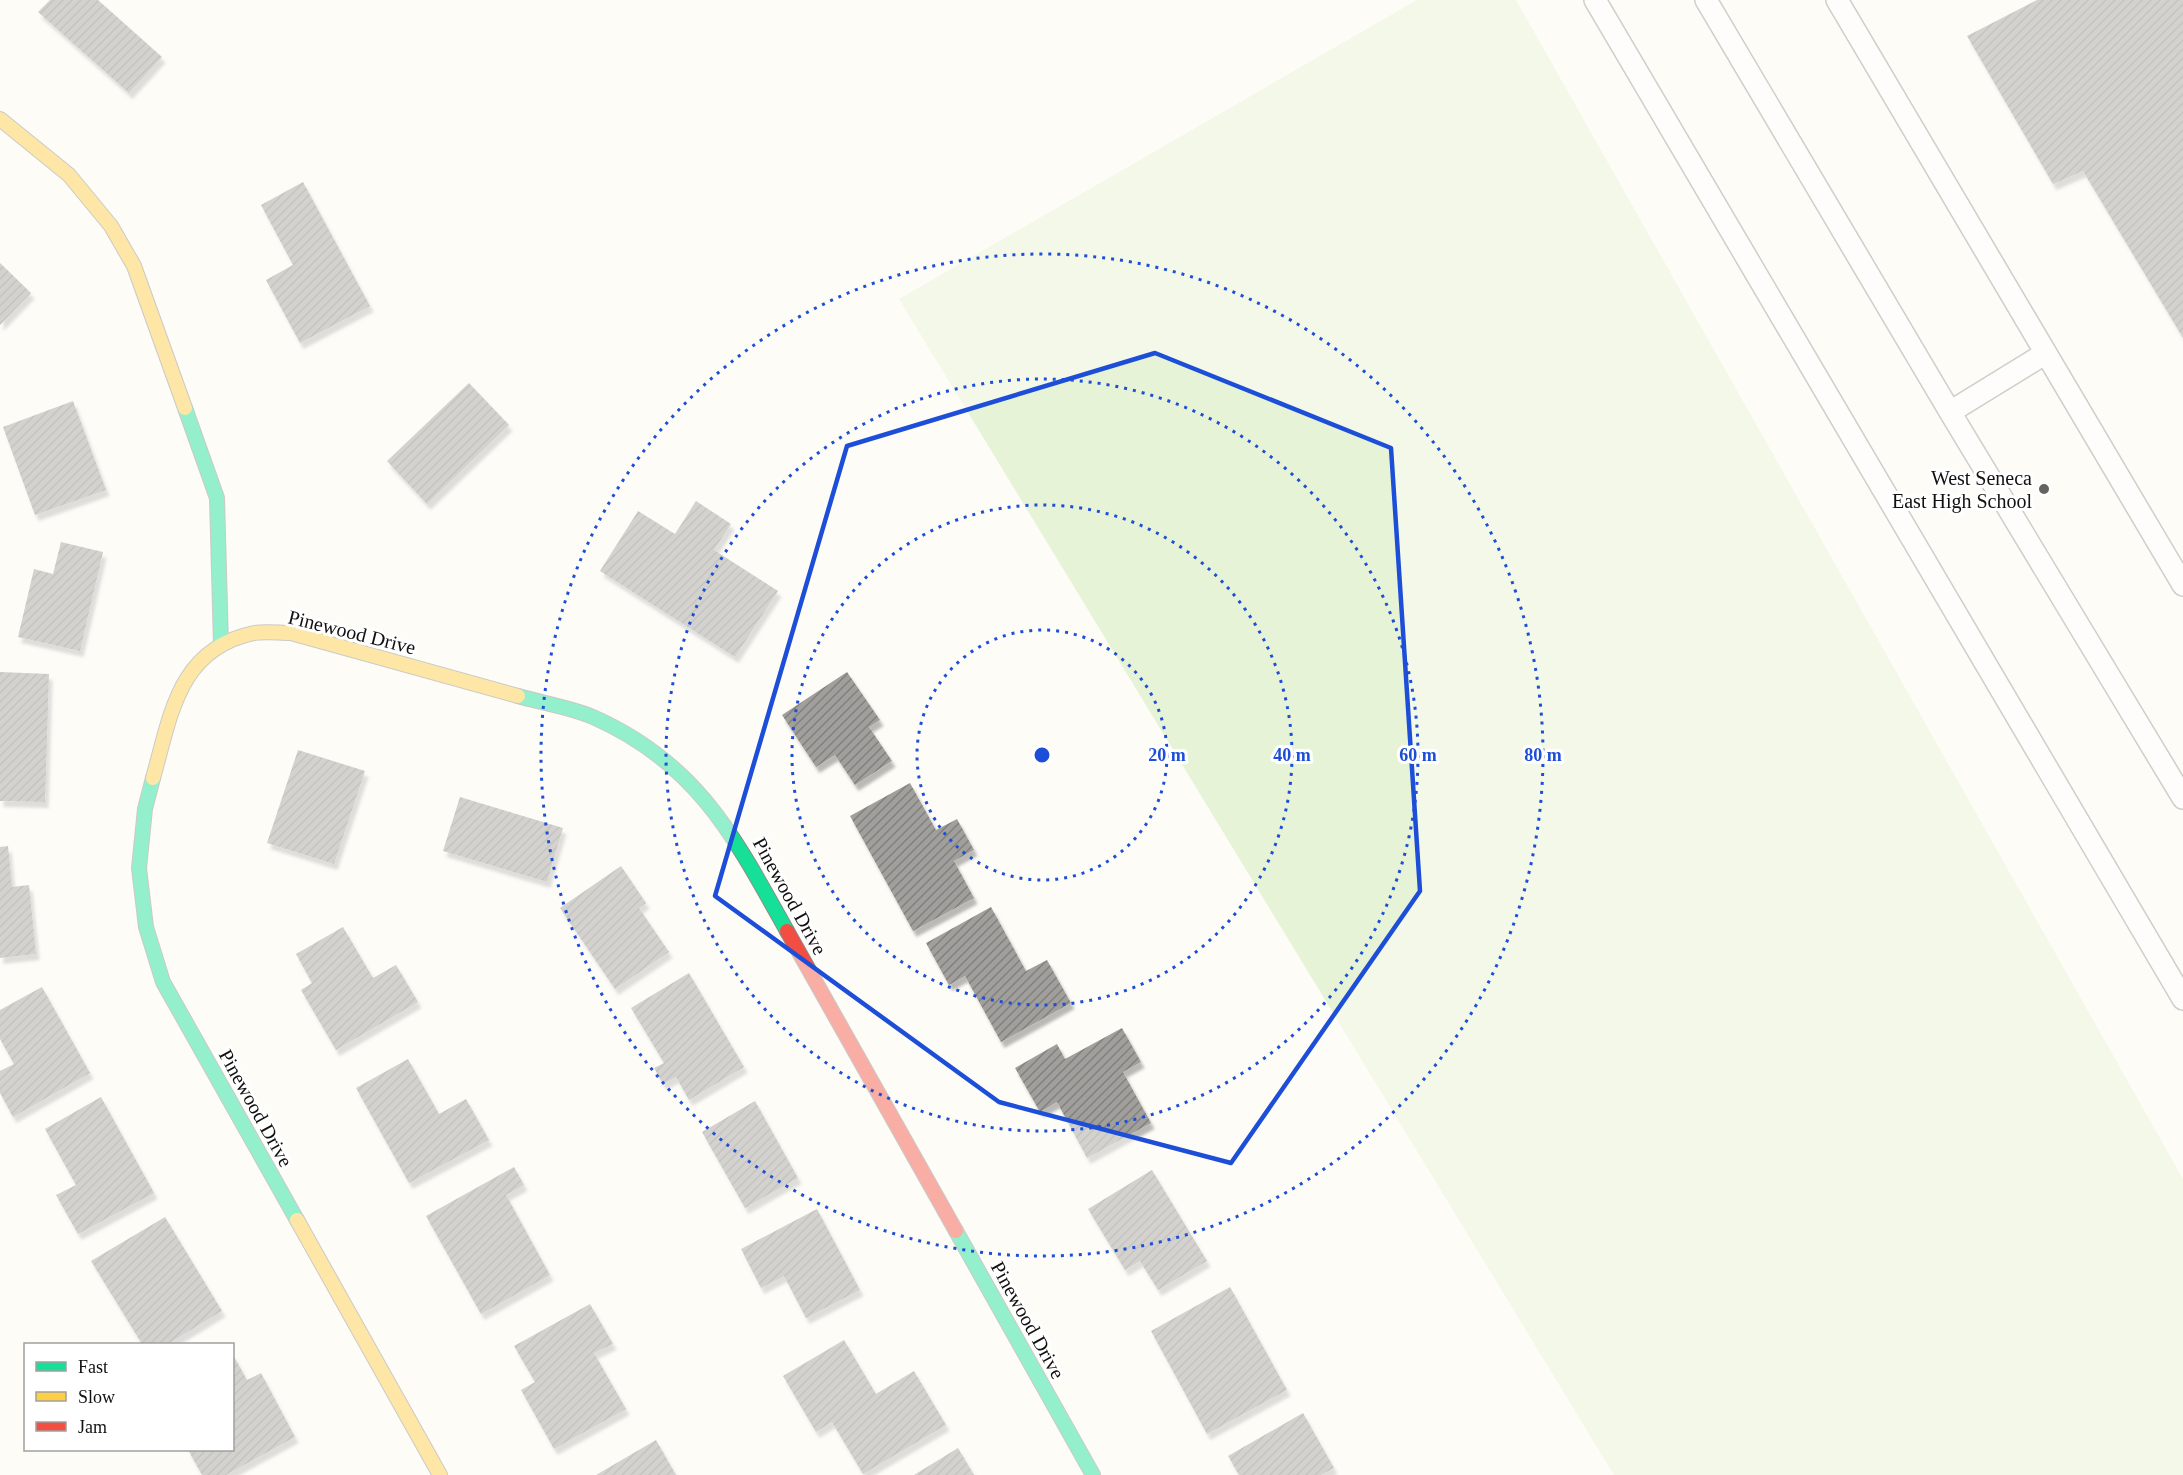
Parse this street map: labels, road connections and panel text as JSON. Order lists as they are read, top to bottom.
{
  "streets": {
    "street": ["Pinewood Drive"]
  },
  "places": ["West Seneca East High School"],
  "legend": ["Fast", "Slow", "Jam"],
  "rings": [
    "20 m",
    "40 m",
    "60 m",
    "80 m"
  ]
}
